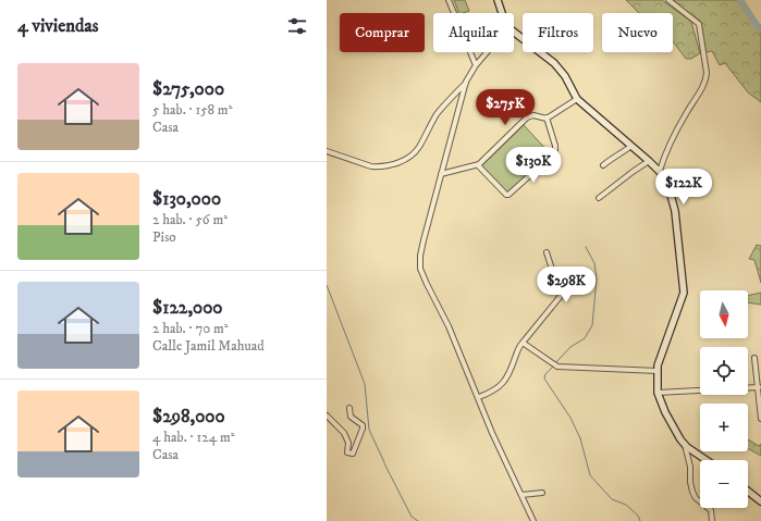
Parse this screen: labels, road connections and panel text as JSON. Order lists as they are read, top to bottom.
{
  "north": "bottom",
  "page": {
    "heading": "4 viviendas",
    "chip": [
      "Comprar",
      "Alquilar",
      "Filtros",
      "Nuevo"
    ],
    "list": [
      {
        "name": "$275,000",
        "note": "5 hab. · 158 m² · Casa"
      },
      {
        "name": "$130,000",
        "note": "2 hab. · 56 m² · Piso"
      },
      {
        "name": "$122,000",
        "note": "2 hab. · 70 m² · Calle Jamil Mahuad"
      },
      {
        "name": "$298,000",
        "note": "4 hab. · 124 m² · Casa"
      }
    ],
    "price": [
      "$275K",
      "$130K",
      "$122K",
      "$298K"
    ],
    "map_buttons": ["+", "−"]
  }
}
